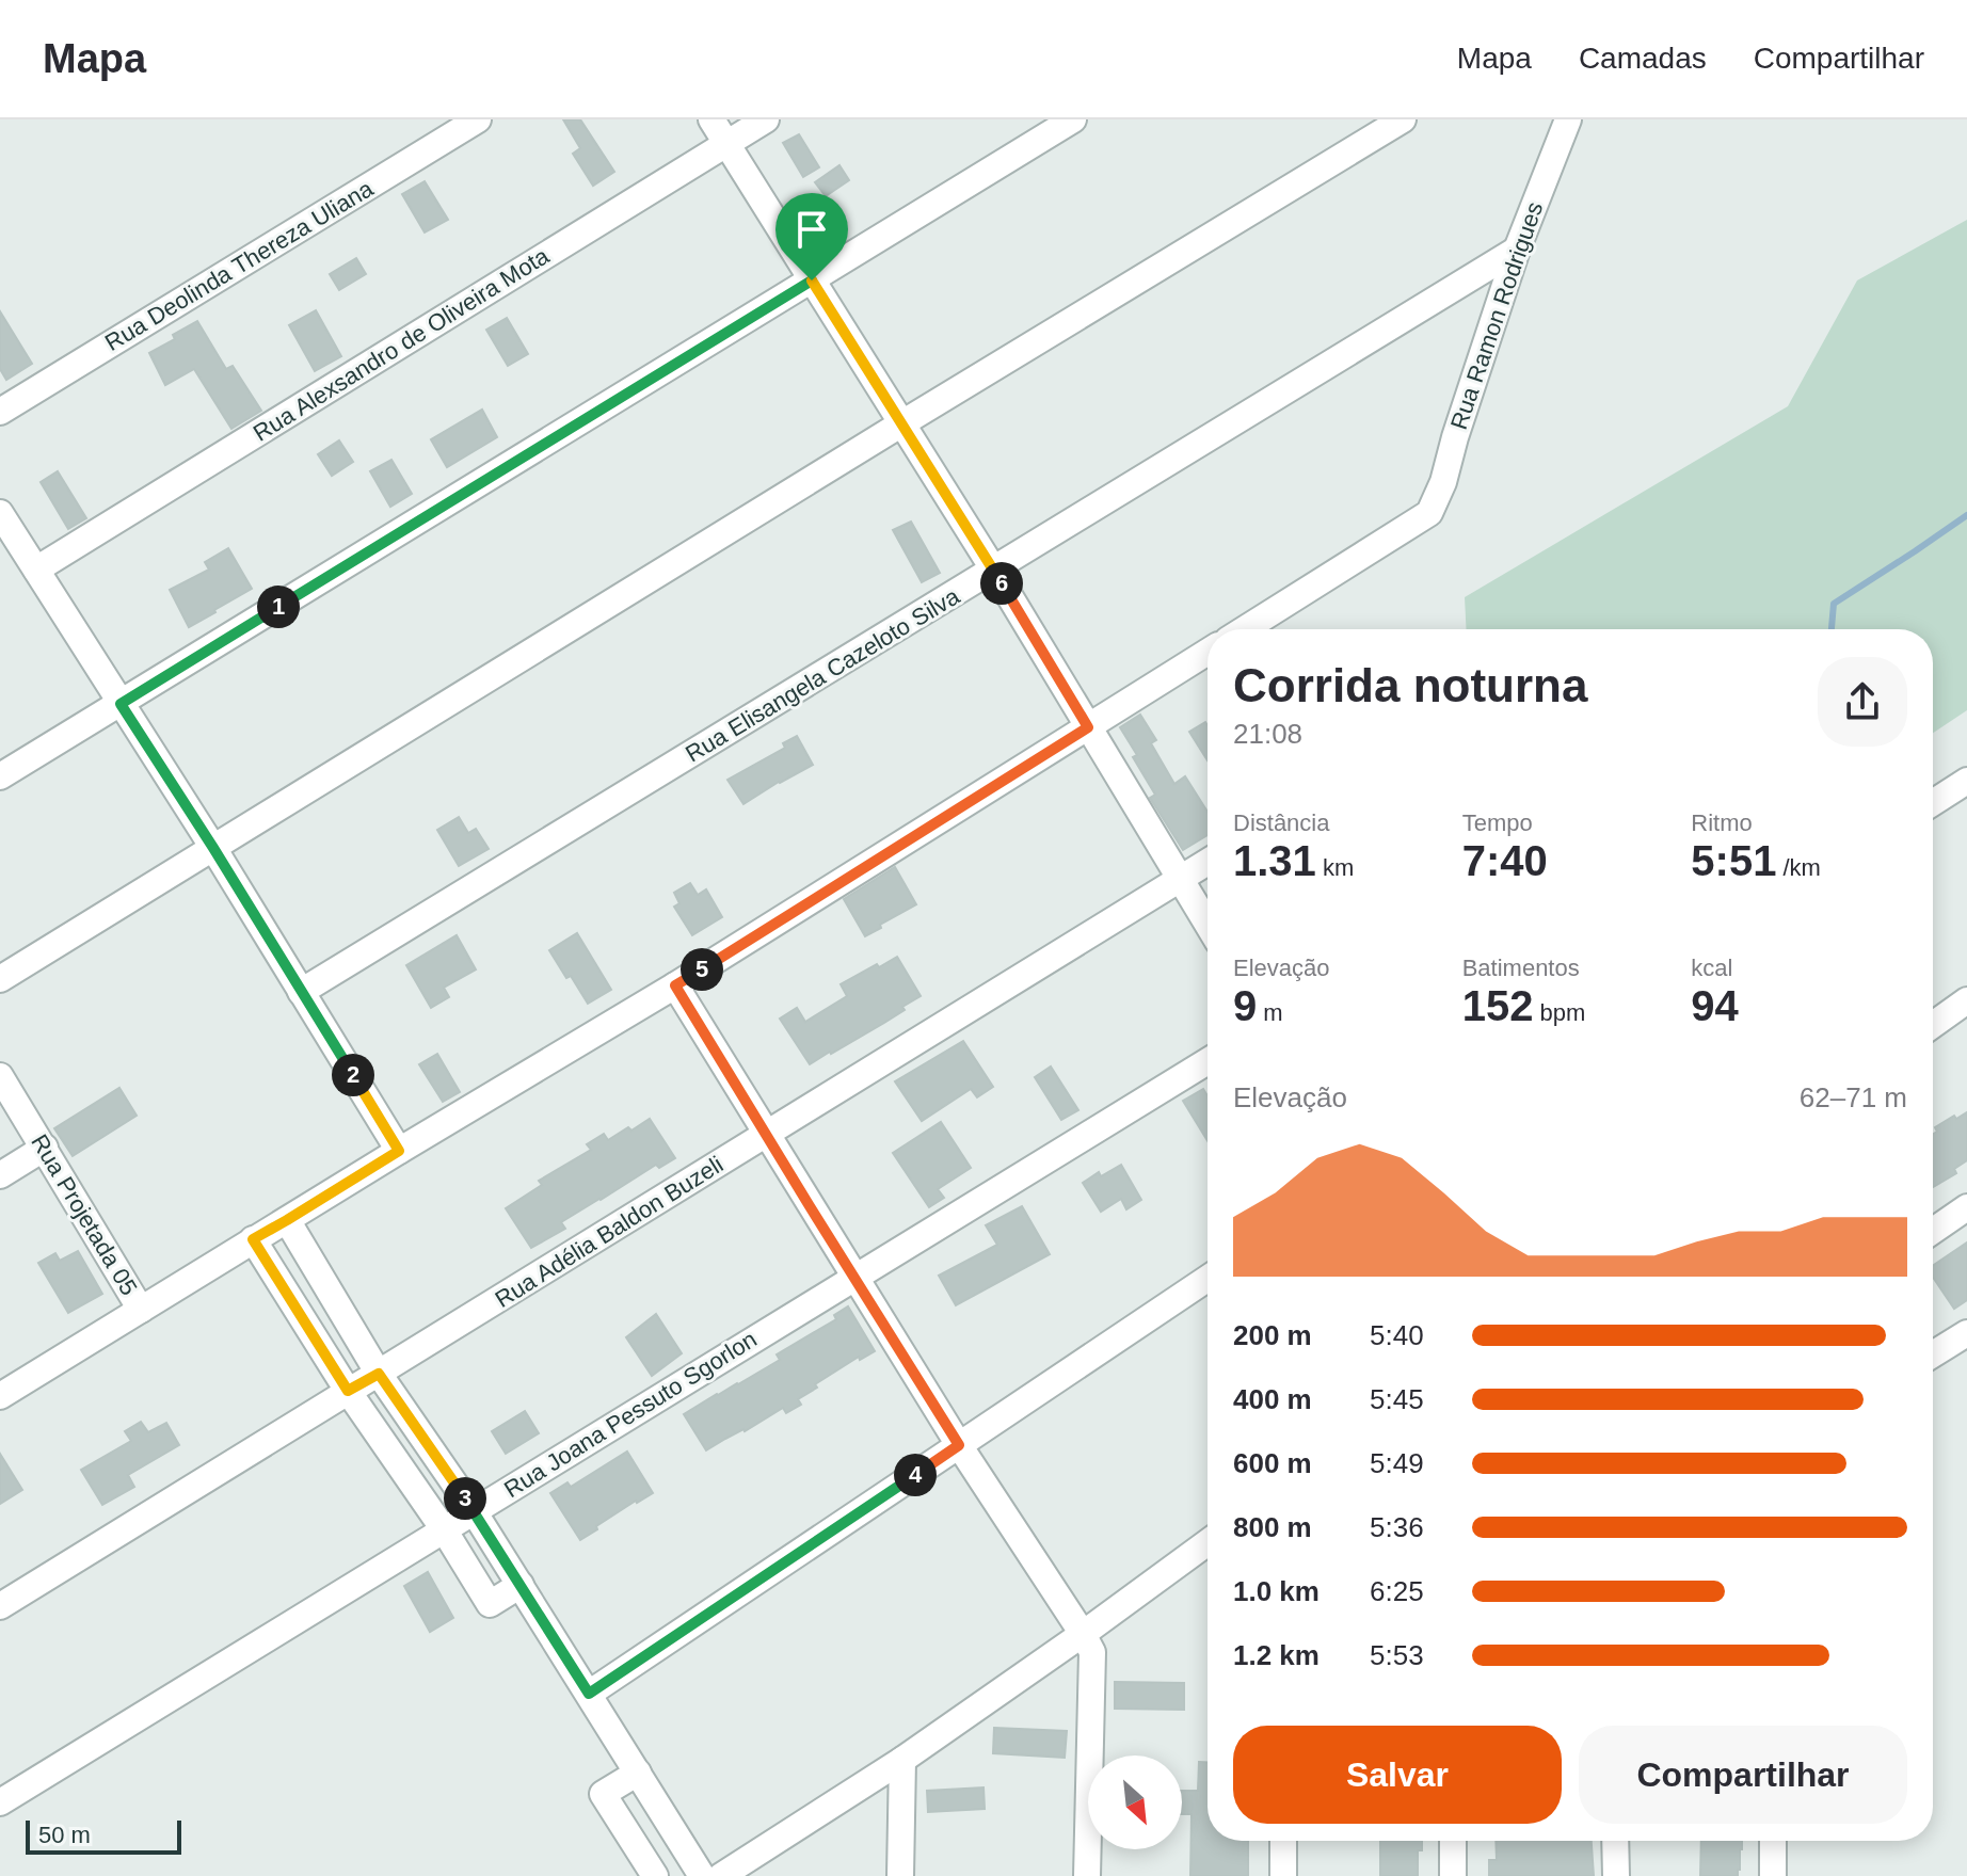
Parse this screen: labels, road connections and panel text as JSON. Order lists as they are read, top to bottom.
{
  "streets": {
    "street": [
      "Rua Deolinda Thereza Uliana",
      "Rua Ramon Rodrigues",
      "Rua Alexsandro de Oliveira Mota",
      "Rua Elisangela Cazeloto Silva",
      "Rua Projetada 05",
      "Rua Adélia Baldon Buzeli",
      "Rua Joana Pessuto Sgorlon"
    ]
  },
  "crossings": [
    ["Rua Ramon Rodrigues", "Rua Elisangela Cazeloto Silva"]
  ],
  "scale_bar": "50 m",
  "north": "bottom right",
  "page": {
    "header": "Mapa",
    "nav": ["Mapa", "Camadas", "Compartilhar"],
    "pins": [
      "6",
      "1",
      "5",
      "2",
      "4",
      "3"
    ],
    "heading": ["Corrida noturna", "21:08"],
    "stats": [
      ["Distância", "1.31 km"],
      ["Tempo", "7:40"],
      ["Ritmo", "5:51 /km"],
      ["Elevação", "9 m"],
      ["Batimentos", "152 bpm"],
      ["kcal", "94"]
    ],
    "chart": ["Elevação", "62–71 m"],
    "list": [
      {
        "name": "200 m",
        "note": "5:40"
      },
      {
        "name": "400 m",
        "note": "5:45"
      },
      {
        "name": "600 m",
        "note": "5:49"
      },
      {
        "name": "800 m",
        "note": "5:36"
      },
      {
        "name": "1.0 km",
        "note": "6:25"
      },
      {
        "name": "1.2 km",
        "note": "5:53"
      }
    ],
    "buttons": ["Salvar", "Compartilhar"],
    "scale": "50 m"
  }
}
